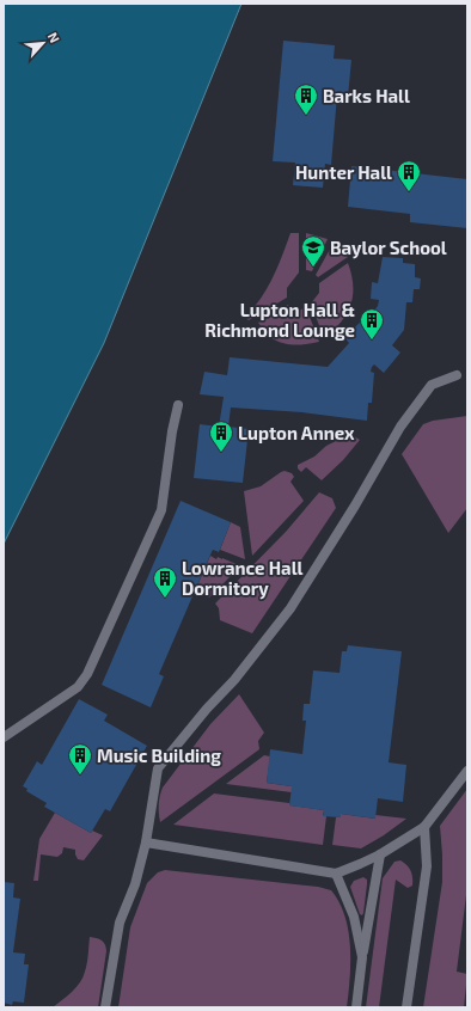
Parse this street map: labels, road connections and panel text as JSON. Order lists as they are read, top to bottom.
{
  "places": {
    "building": [
      "Barks Hall",
      "Hunter Hall",
      "Lupton Hall & Richmond Lounge",
      "Lupton Annex",
      "Lowrance Hall Dormitory",
      "Music Building"
    ],
    "school or university": ["Baylor School"]
  },
  "north": "top right"
}
